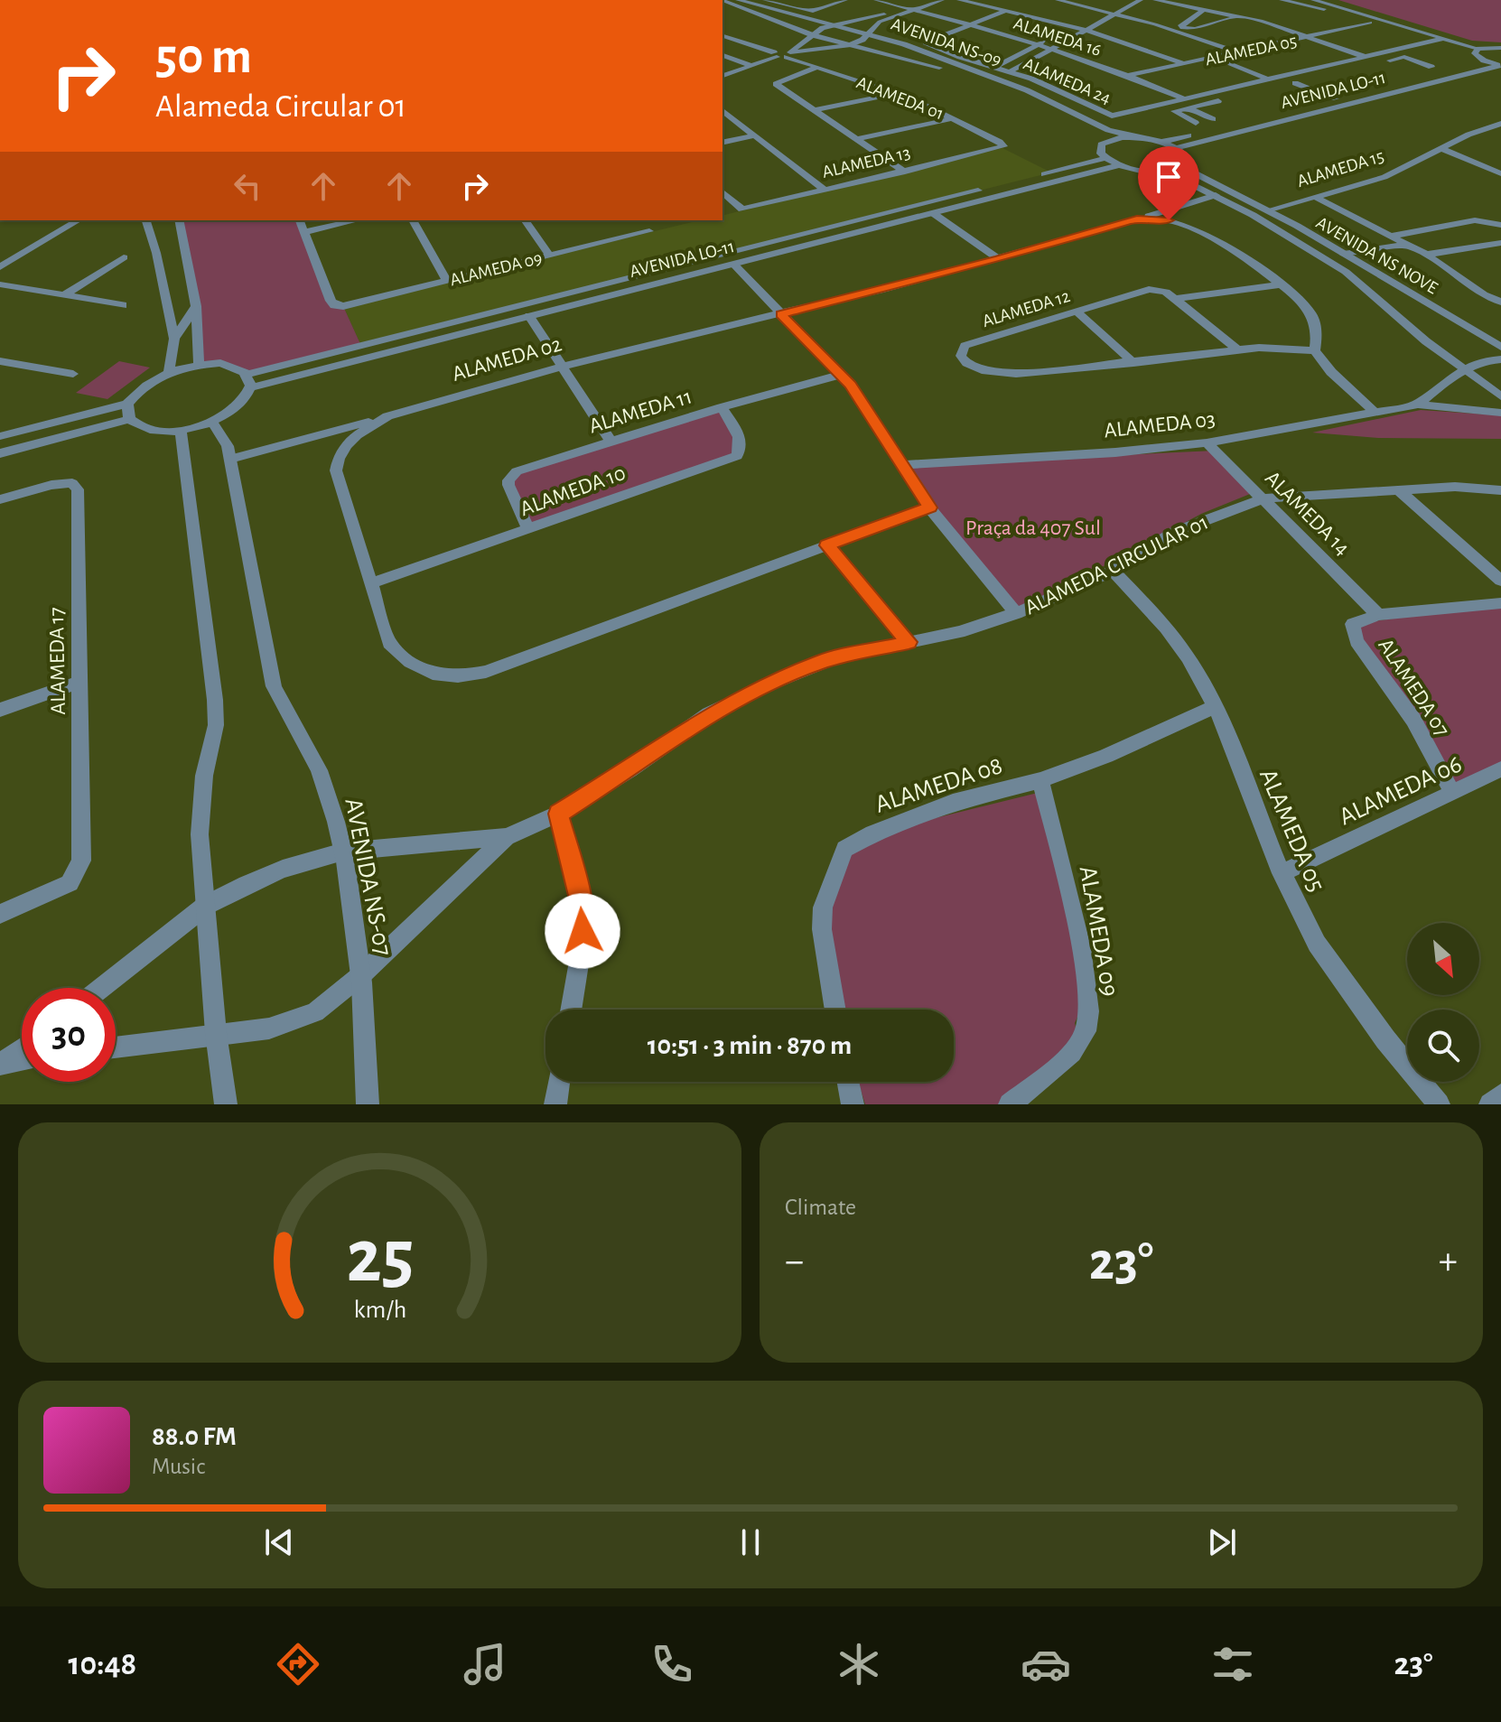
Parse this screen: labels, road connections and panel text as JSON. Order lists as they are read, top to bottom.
{
  "streets": {
    "street": [
      "ALAMEDA 16",
      "AVENIDA NS-09",
      "ALAMEDA 05",
      "ALAMEDA 24",
      "AVENIDA LO-11",
      "ALAMEDA 01",
      "ALAMEDA 13",
      "ALAMEDA 15",
      "AVENIDA NS NOVE",
      "ALAMEDA 09",
      "ALAMEDA 12",
      "ALAMEDA 02",
      "ALAMEDA 11",
      "ALAMEDA 03",
      "ALAMEDA 10",
      "ALAMEDA 14",
      "ALAMEDA CIRCULAR 01",
      "ALAMEDA 17",
      "ALAMEDA 07",
      "ALAMEDA 08",
      "ALAMEDA 06",
      "AVENIDA NS-07"
    ]
  },
  "crossings": [
    ["ALAMEDA 16", "ALAMEDA 05"],
    ["ALAMEDA 16", "ALAMEDA 24"],
    ["ALAMEDA 05", "ALAMEDA CIRCULAR 01"],
    ["ALAMEDA 05", "ALAMEDA 08"],
    ["ALAMEDA 05", "ALAMEDA 06"],
    ["ALAMEDA 01", "ALAMEDA 13"],
    ["ALAMEDA 15", "AVENIDA NS NOVE"],
    ["ALAMEDA 09", "ALAMEDA 08"],
    ["ALAMEDA 12", "ALAMEDA 02"],
    ["ALAMEDA 02", "ALAMEDA 10"],
    ["ALAMEDA 11", "ALAMEDA 10"],
    ["ALAMEDA 03", "ALAMEDA 14"],
    ["ALAMEDA 14", "ALAMEDA CIRCULAR 01"],
    ["ALAMEDA 14", "ALAMEDA 07"],
    ["ALAMEDA CIRCULAR 01", "AVENIDA NS-07"],
    ["ALAMEDA 07", "ALAMEDA 06"]
  ],
  "parks": ["Praça da 407 Sul"],
  "north": "bottom right",
  "page": {
    "turn": ["50 m", "Alameda Circular 01"],
    "limit": "30",
    "trip": "10:51 · 3 min · 870 m",
    "tile": "Climate",
    "heat": ["−", "23°", "+"],
    "song": ["88.0 FM", "Music"],
    "tabs": ["10:48", "23°"],
    "gauge": ["25", "km/h"]
  }
}
